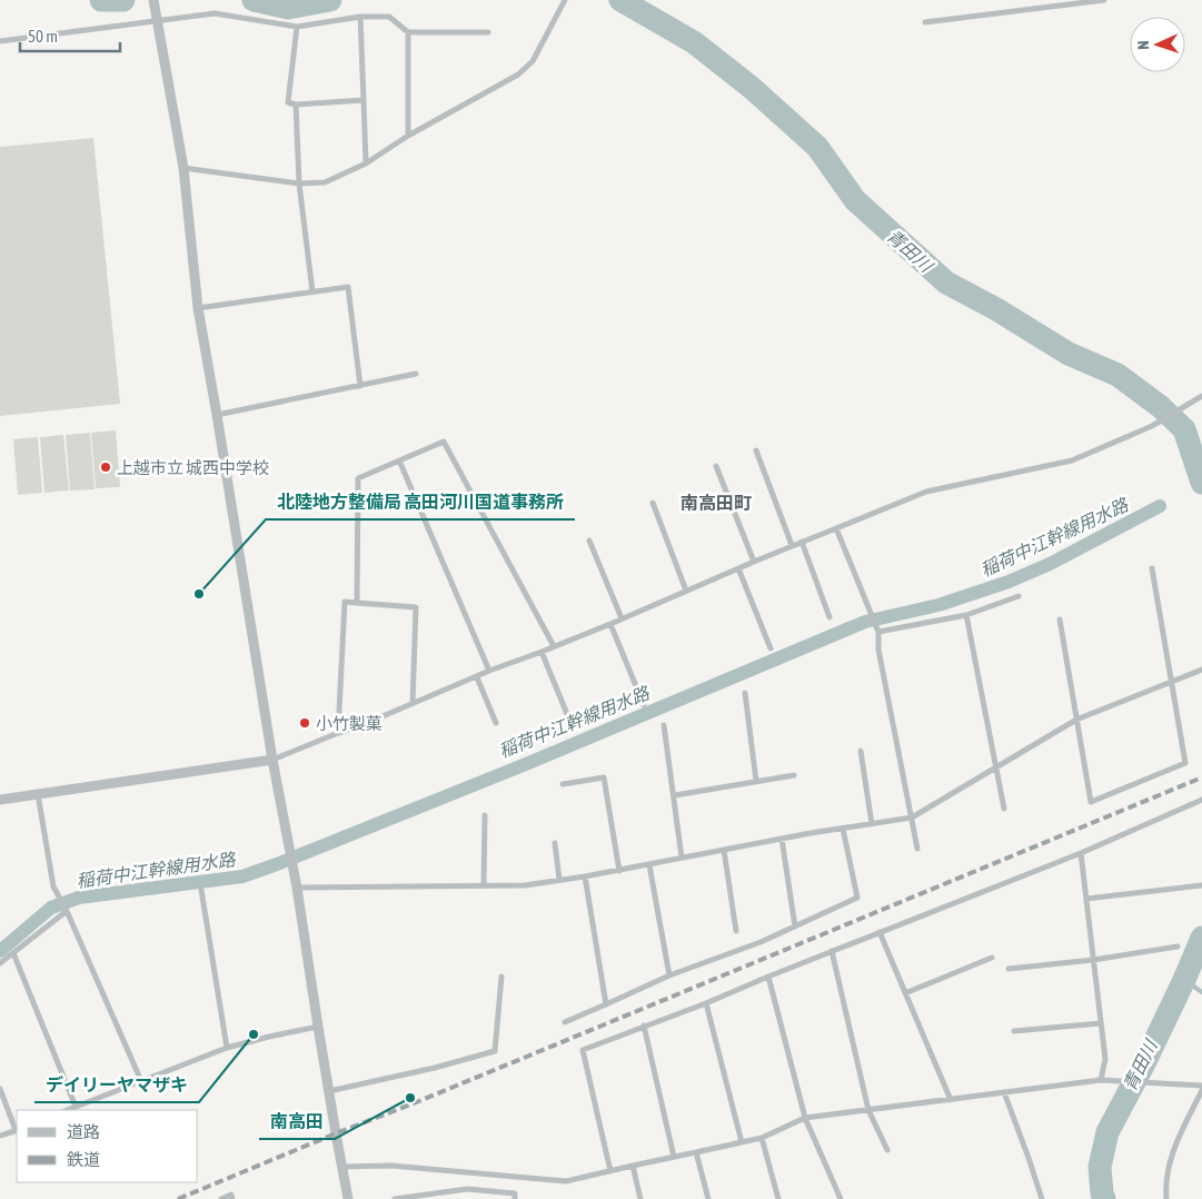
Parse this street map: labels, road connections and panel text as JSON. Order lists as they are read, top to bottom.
{
  "districts": ["南高田町"],
  "water": ["青田川", "稲荷中江幹線用水路"],
  "places": [
    "上越市立 城西中学校",
    "北陸地方整備局 高田河川国道事務所",
    "小竹製菓",
    "デイリーヤマザキ",
    "南高田"
  ],
  "legend": ["道路", "鉄道"],
  "scale_bar": "50 m",
  "north": "left"
}
